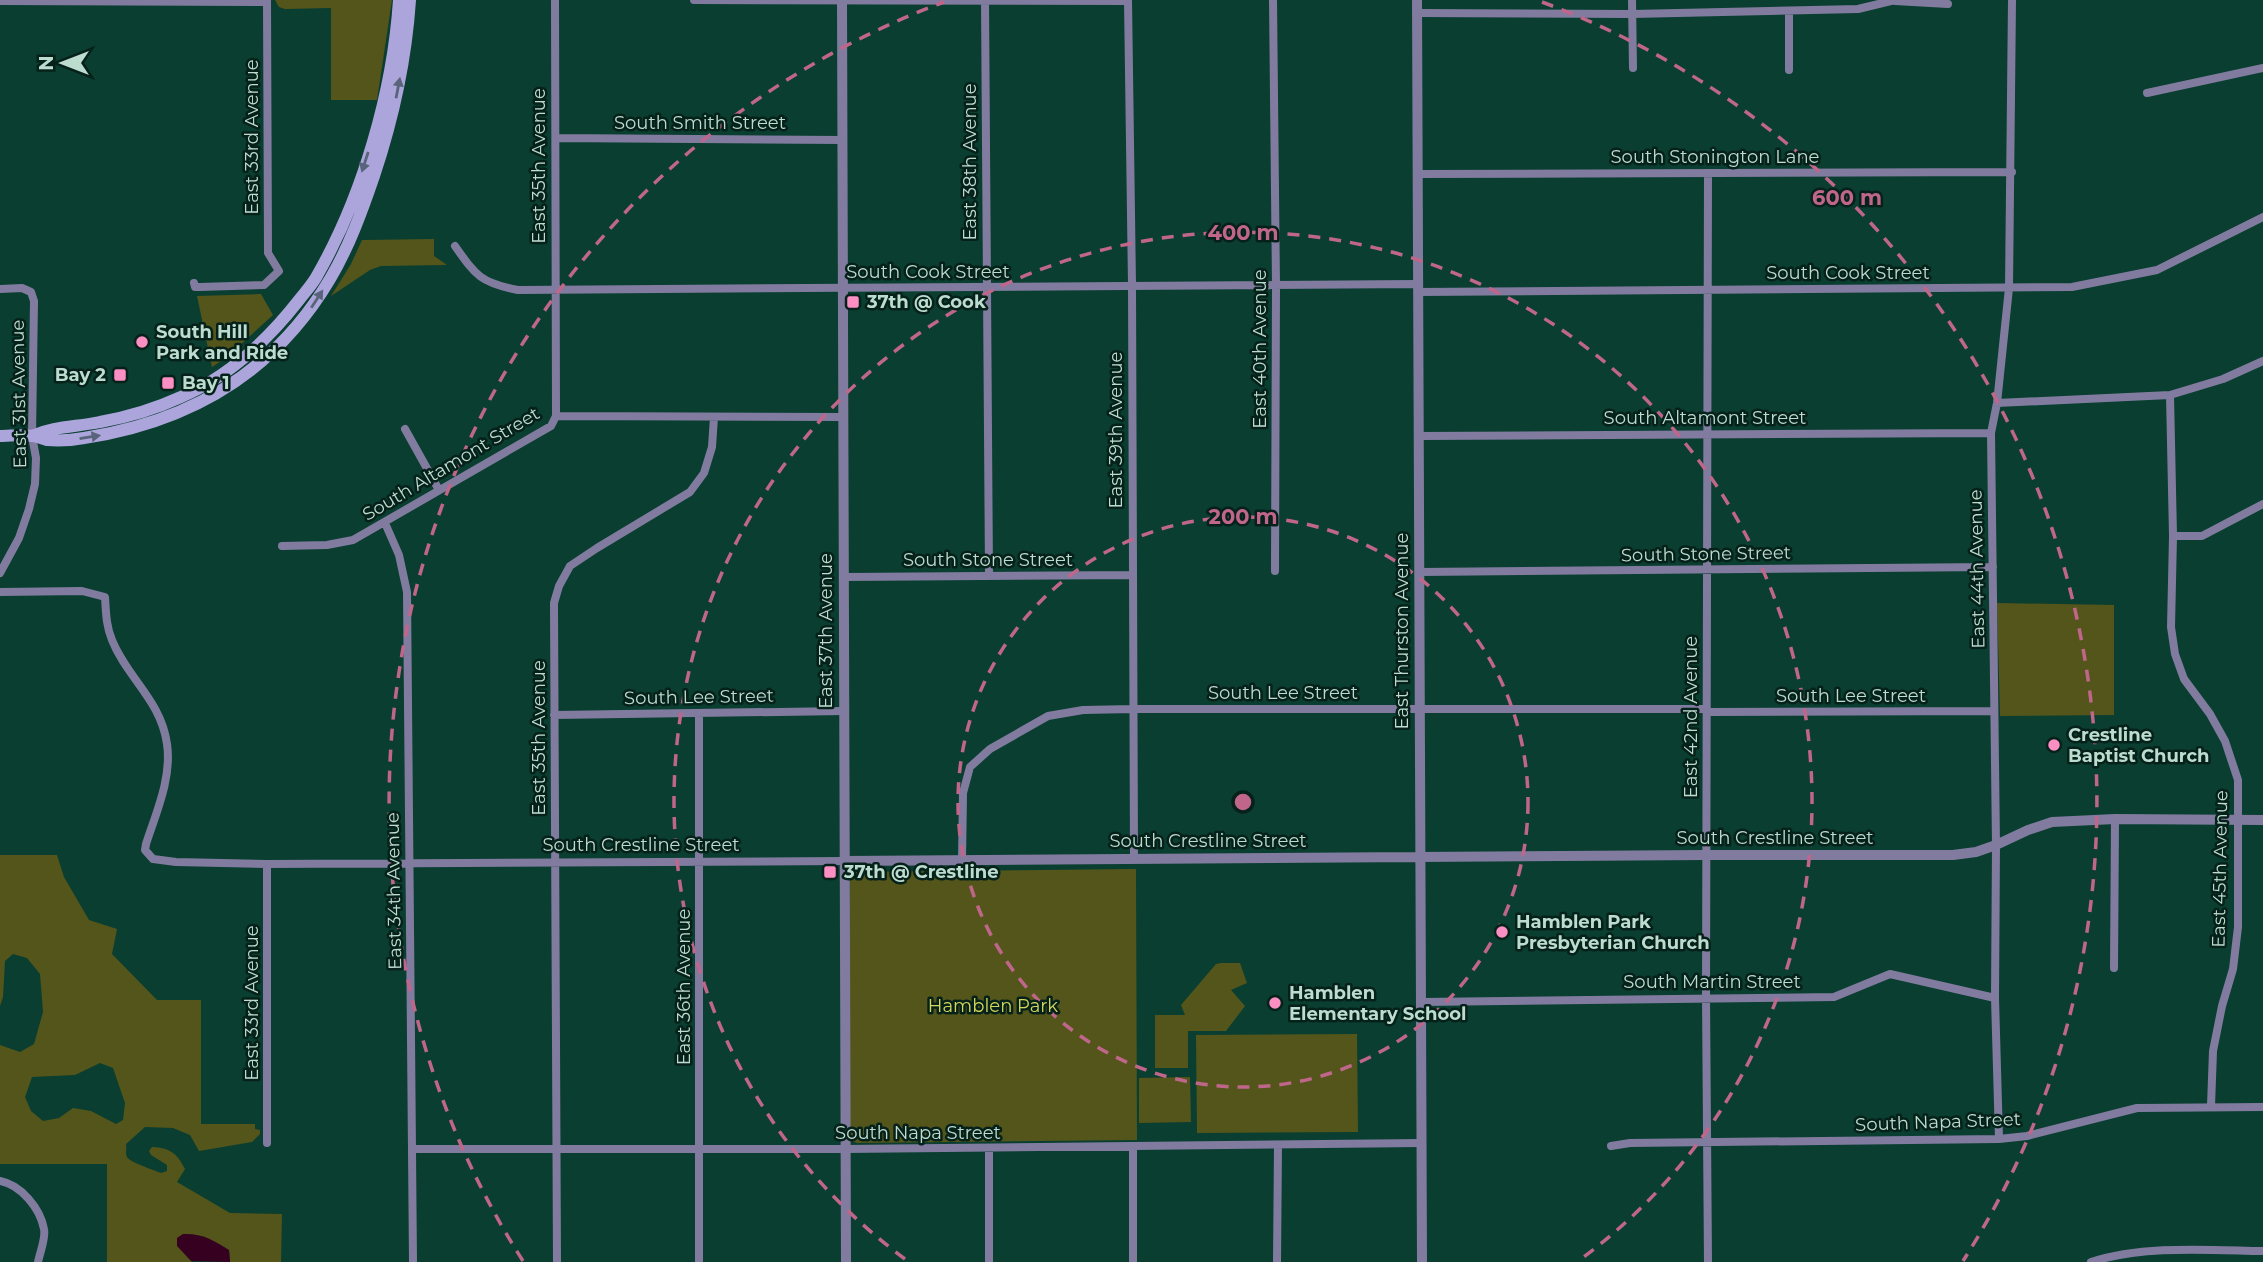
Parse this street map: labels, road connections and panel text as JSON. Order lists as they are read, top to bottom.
{
  "streets": {
    "street": [
      "South Smith Street",
      "East 33rd Avenue",
      "South Stonington Lane",
      "East 38th Avenue",
      "East 35th Avenue",
      "South Cook Street",
      "East 40th Avenue",
      "East 31st Avenue",
      "South Altamont Street",
      "East 39th Avenue",
      "South Stone Street",
      "East 44th Avenue",
      "East 37th Avenue",
      "East Thurston Avenue",
      "South Lee Street",
      "East 42nd Avenue",
      "South Crestline Street",
      "East 45th Avenue",
      "East 34th Avenue",
      "South Martin Street",
      "East 36th Avenue",
      "South Napa Street"
    ]
  },
  "crossings": [
    ["South Smith Street", "East 35th Avenue"],
    ["South Smith Street", "East 37th Avenue"],
    ["East 33rd Avenue", "South Crestline Street"],
    ["South Stonington Lane", "East 44th Avenue"],
    ["South Stonington Lane", "East Thurston Avenue"],
    ["South Stonington Lane", "East 42nd Avenue"],
    ["East 38th Avenue", "South Cook Street"],
    ["East 38th Avenue", "South Stone Street"],
    ["East 35th Avenue", "South Cook Street"],
    ["East 35th Avenue", "South Altamont Street"],
    ["East 35th Avenue", "South Lee Street"],
    ["East 35th Avenue", "South Crestline Street"],
    ["East 35th Avenue", "South Napa Street"],
    ["South Cook Street", "East 40th Avenue"],
    ["South Cook Street", "East 39th Avenue"],
    ["South Cook Street", "East 44th Avenue"],
    ["South Cook Street", "East 37th Avenue"],
    ["South Cook Street", "East Thurston Avenue"],
    ["South Cook Street", "East 42nd Avenue"],
    ["South Altamont Street", "East 44th Avenue"],
    ["South Altamont Street", "East 37th Avenue"],
    ["South Altamont Street", "East Thurston Avenue"],
    ["South Altamont Street", "East 42nd Avenue"],
    ["South Altamont Street", "East 34th Avenue"],
    ["East 39th Avenue", "South Stone Street"],
    ["East 39th Avenue", "South Lee Street"],
    ["East 39th Avenue", "South Crestline Street"],
    ["South Stone Street", "East 44th Avenue"],
    ["South Stone Street", "East 37th Avenue"],
    ["South Stone Street", "East Thurston Avenue"],
    ["South Stone Street", "East 42nd Avenue"],
    ["East 44th Avenue", "South Lee Street"],
    ["East 44th Avenue", "South Crestline Street"],
    ["East 44th Avenue", "South Martin Street"],
    ["East 44th Avenue", "South Napa Street"],
    ["East 37th Avenue", "South Lee Street"],
    ["East 37th Avenue", "South Crestline Street"],
    ["East 37th Avenue", "South Napa Street"],
    ["East Thurston Avenue", "South Lee Street"],
    ["East Thurston Avenue", "South Crestline Street"],
    ["East Thurston Avenue", "South Martin Street"],
    ["East Thurston Avenue", "South Napa Street"],
    ["South Lee Street", "East 42nd Avenue"],
    ["South Lee Street", "South Crestline Street"],
    ["South Lee Street", "East 36th Avenue"],
    ["East 42nd Avenue", "South Crestline Street"],
    ["East 42nd Avenue", "South Martin Street"],
    ["East 42nd Avenue", "South Napa Street"],
    ["South Crestline Street", "East 45th Avenue"],
    ["South Crestline Street", "East 34th Avenue"],
    ["South Crestline Street", "East 36th Avenue"],
    ["East 45th Avenue", "South Napa Street"],
    ["East 34th Avenue", "South Napa Street"],
    ["East 36th Avenue", "South Napa Street"]
  ],
  "parks": ["Hamblen Park"],
  "places": {
    "transit": [
      "37th @ Cook",
      "Bay 2",
      "Bay 1",
      "37th @ Crestline"
    ],
    "other": [
      "South Hill Park and Ride",
      "Crestline Baptist Church",
      "Hamblen Park Presbyterian Church",
      "Hamblen Elementary School"
    ]
  },
  "north": "left",
  "rings": ["600 m", "400 m", "200 m"]
}
